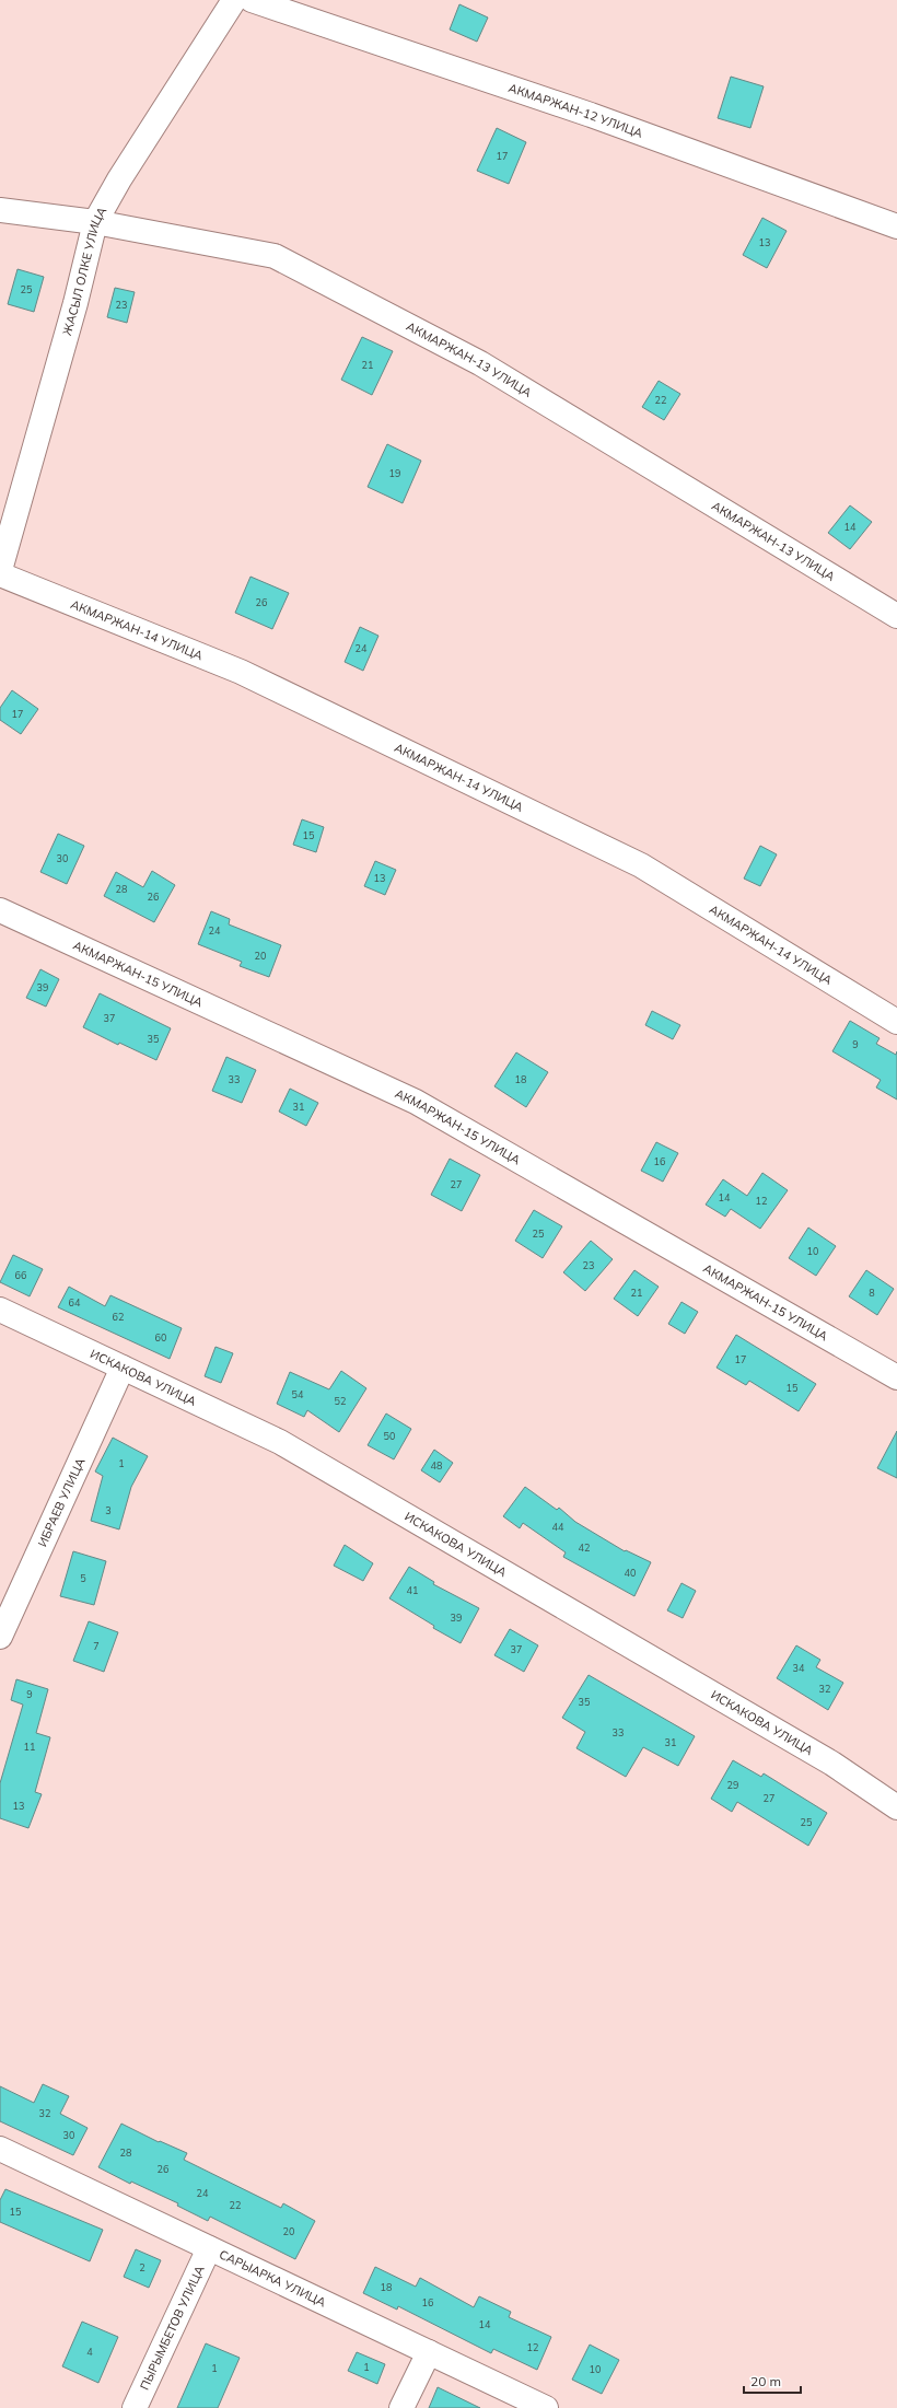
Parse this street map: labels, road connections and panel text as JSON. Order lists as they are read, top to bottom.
{
  "streets": {
    "street": [
      "АКМАРЖАН-12 УЛИЦА",
      "ЖАСЫЛ ОЛКЕ УЛИЦА",
      "АКМАРЖАН-13 УЛИЦА",
      "АКМАРЖАН-14 УЛИЦА",
      "АКМАРЖАН-15 УЛИЦА",
      "ИСКАКОВА УЛИЦА",
      "ИБРАЕВ УЛИЦА",
      "САРЫАРКА УЛИЦА",
      "ПЫРЫМБЕТОВ УЛИЦА"
    ]
  },
  "crossings": [
    ["ЖАСЫЛ ОЛКЕ УЛИЦА", "АКМАРЖАН-13 УЛИЦА"],
    ["ИСКАКОВА УЛИЦА", "ИБРАЕВ УЛИЦА"],
    ["САРЫАРКА УЛИЦА", "ПЫРЫМБЕТОВ УЛИЦА"]
  ],
  "house_numbers": [
    "17",
    "13",
    "25",
    "23",
    "21",
    "22",
    "19",
    "14",
    "26",
    "24",
    "17",
    "15",
    "30",
    "13",
    "28",
    "26",
    "24",
    "20",
    "39",
    "37",
    "35",
    "9",
    "33",
    "18",
    "31",
    "16",
    "27",
    "14",
    "12",
    "25",
    "10",
    "23",
    "66",
    "21",
    "8",
    "64",
    "62",
    "60",
    "17",
    "15",
    "54",
    "52",
    "50",
    "1",
    "48",
    "3",
    "44",
    "42",
    "40",
    "5",
    "41",
    "39",
    "7",
    "37",
    "34",
    "32",
    "9",
    "35",
    "33",
    "31",
    "11",
    "29",
    "27",
    "13",
    "25",
    "32",
    "30",
    "28",
    "26",
    "24",
    "22",
    "15",
    "20",
    "2",
    "18",
    "16",
    "14",
    "12",
    "4",
    "1",
    "1",
    "10"
  ],
  "scale_bar": "20 m"
}
